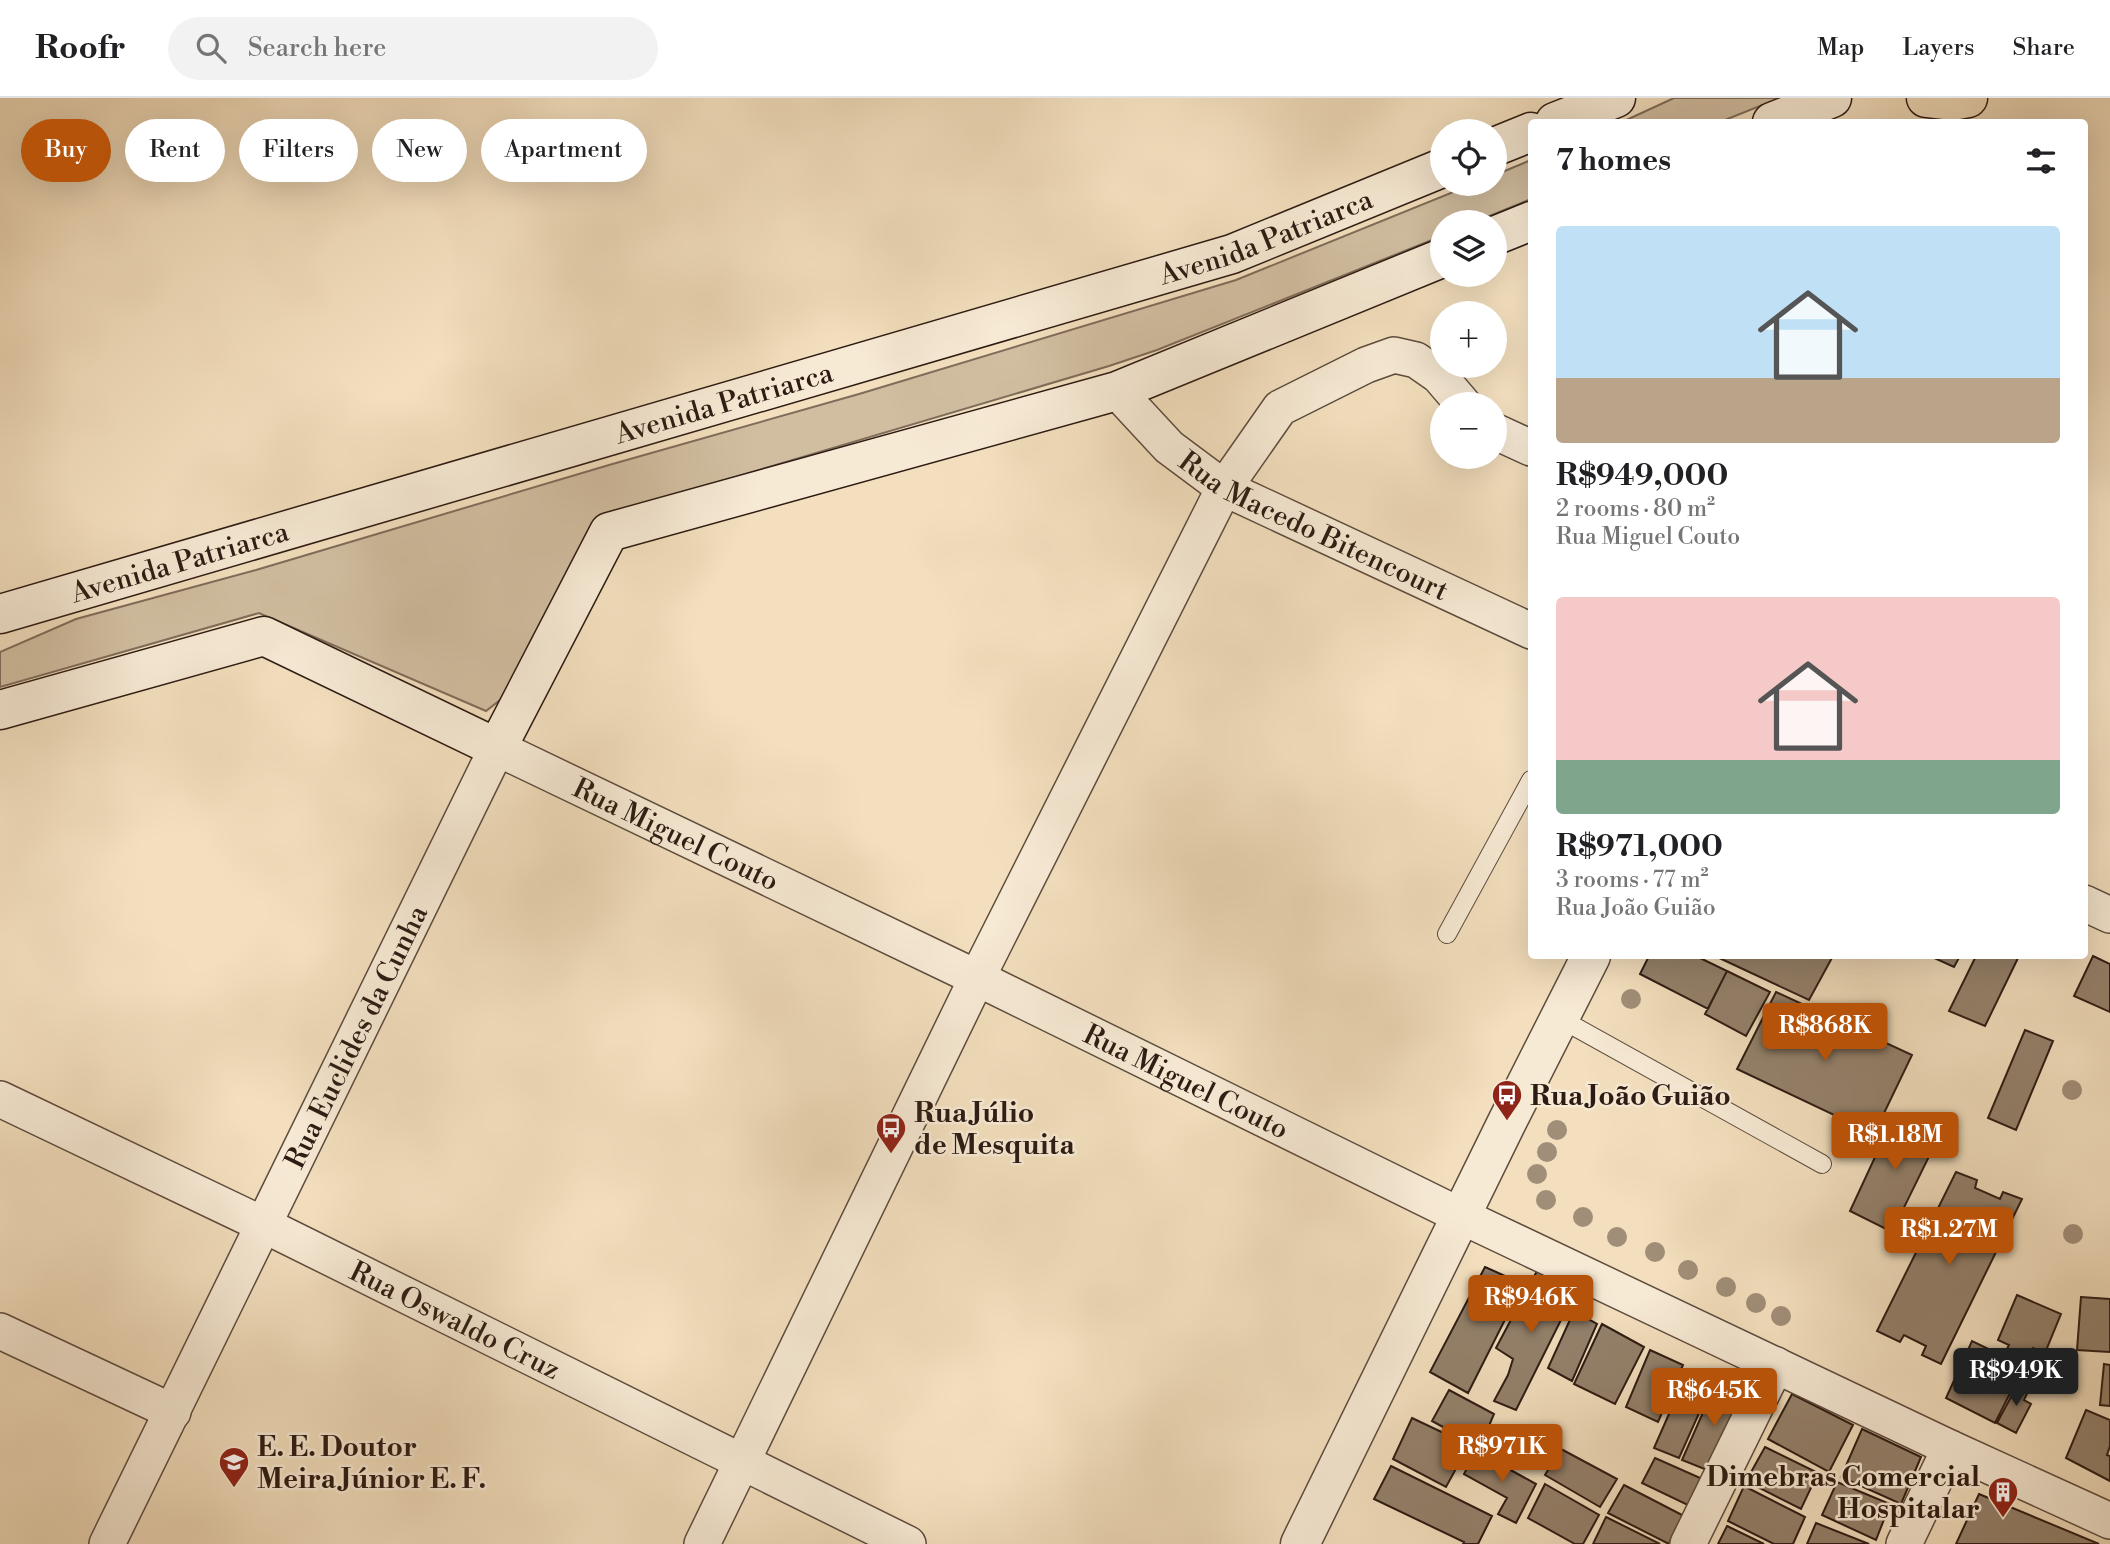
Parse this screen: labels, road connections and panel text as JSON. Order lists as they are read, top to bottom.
{
  "streets": {
    "main road": ["Avenida Patriarca", "Rua Miguel Couto", "Rua Euclides da Cunha"],
    "street": ["Rua Macedo Bitencourt", "Rua Oswaldo Cruz"]
  },
  "crossings": [
    ["Rua Macedo Bitencourt", "Rua Euclides da Cunha"],
    ["Rua Miguel Couto", "Rua Euclides da Cunha"],
    ["Rua Euclides da Cunha", "Rua Oswaldo Cruz"]
  ],
  "places": {
    "bus stop": ["Rua João Guião", "Rua Júlio de Mesquita"],
    "school or university": ["E. E. Doutor Meira Júnior E. F."],
    "building": ["Dimebras Comercial Hospitalar"]
  },
  "page": {
    "header": "Roofr",
    "search": "Search here",
    "nav": ["Map", "Layers", "Share"],
    "map_buttons": ["+", "−"],
    "chip": [
      "Buy",
      "Rent",
      "Filters",
      "New",
      "Apartment"
    ],
    "heading": "7 homes",
    "list": [
      {
        "name": "R$949,000",
        "note": "2 rooms · 80 m² · Rua Miguel Couto"
      },
      {
        "name": "R$971,000",
        "note": "3 rooms · 77 m² · Rua João Guião"
      }
    ],
    "price": [
      "R$868K",
      "R$1.18M",
      "R$1.27M",
      "R$946K",
      "R$949K",
      "R$645K",
      "R$971K"
    ]
  }
}
